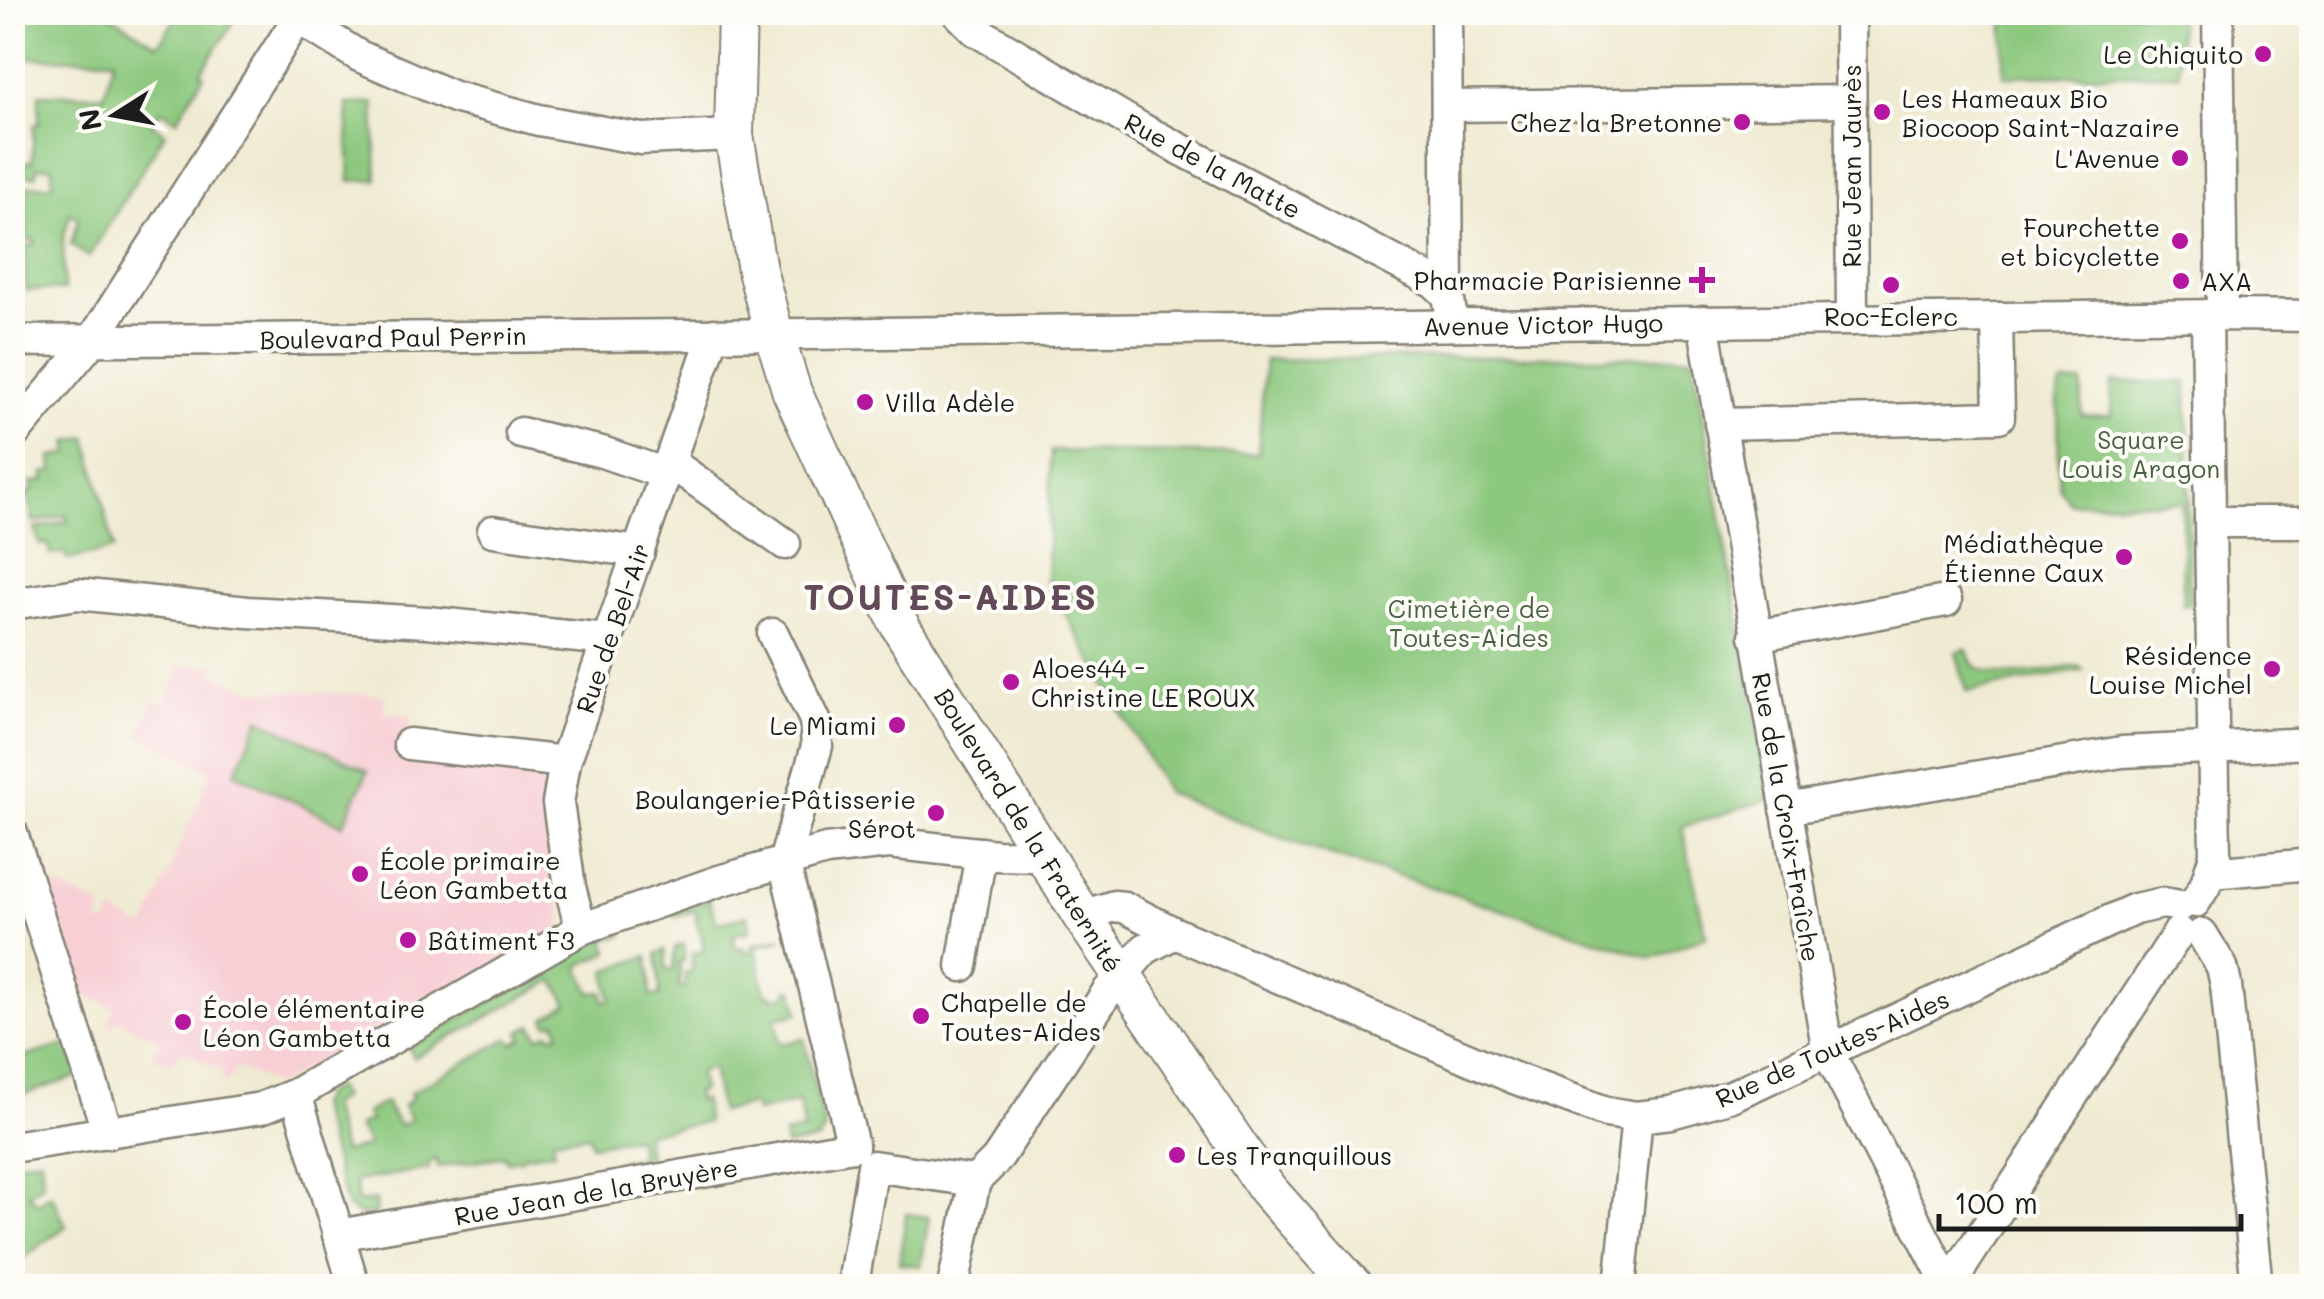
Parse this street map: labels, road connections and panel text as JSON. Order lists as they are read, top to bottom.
{
  "streets": {
    "main road": ["Boulevard de la Fraternité"],
    "street": [
      "Rue de la Matte",
      "Rue Jean Jaurès",
      "Avenue Victor Hugo",
      "Boulevard Paul Perrin",
      "Rue de Bel-Air",
      "Rue de la Croix-Fraîche",
      "Rue de Toutes-Aides",
      "Rue Jean de la Bruyère"
    ]
  },
  "crossings": [
    ["Rue Jean Jaurès", "Avenue Victor Hugo"],
    ["Avenue Victor Hugo", "Boulevard Paul Perrin"],
    ["Avenue Victor Hugo", "Rue de la Croix-Fraîche"],
    ["Avenue Victor Hugo", "Boulevard de la Fraternité"],
    ["Boulevard Paul Perrin", "Rue de Bel-Air"],
    ["Boulevard Paul Perrin", "Boulevard de la Fraternité"],
    ["Rue de la Croix-Fraîche", "Rue de Toutes-Aides"],
    ["Boulevard de la Fraternité", "Rue de Toutes-Aides"]
  ],
  "districts": ["TOUTES-AIDES"],
  "parks": ["Square Louis Aragon", "Cimetière de Toutes-Aides"],
  "places": {
    "other": [
      "Le Chiquito",
      "Les Hameaux Bio Biocoop Saint-Nazaire",
      "Chez la Bretonne",
      "L'Avenue",
      "Fourchette et bicyclette",
      "AXA",
      "Roc-Eclerc",
      "Villa Adèle",
      "Médiathèque Étienne Caux",
      "Résidence Louise Michel",
      "Aloes44 - Christine LE ROUX",
      "Le Miami",
      "Boulangerie-Pâtisserie Sérot",
      "École primaire Léon Gambetta",
      "Bâtiment F3",
      "Chapelle de Toutes-Aides",
      "École élémentaire Léon Gambetta",
      "Les Tranquillous"
    ],
    "health": ["Pharmacie Parisienne"]
  },
  "scale_bar": "100 m",
  "north": "left"
}
